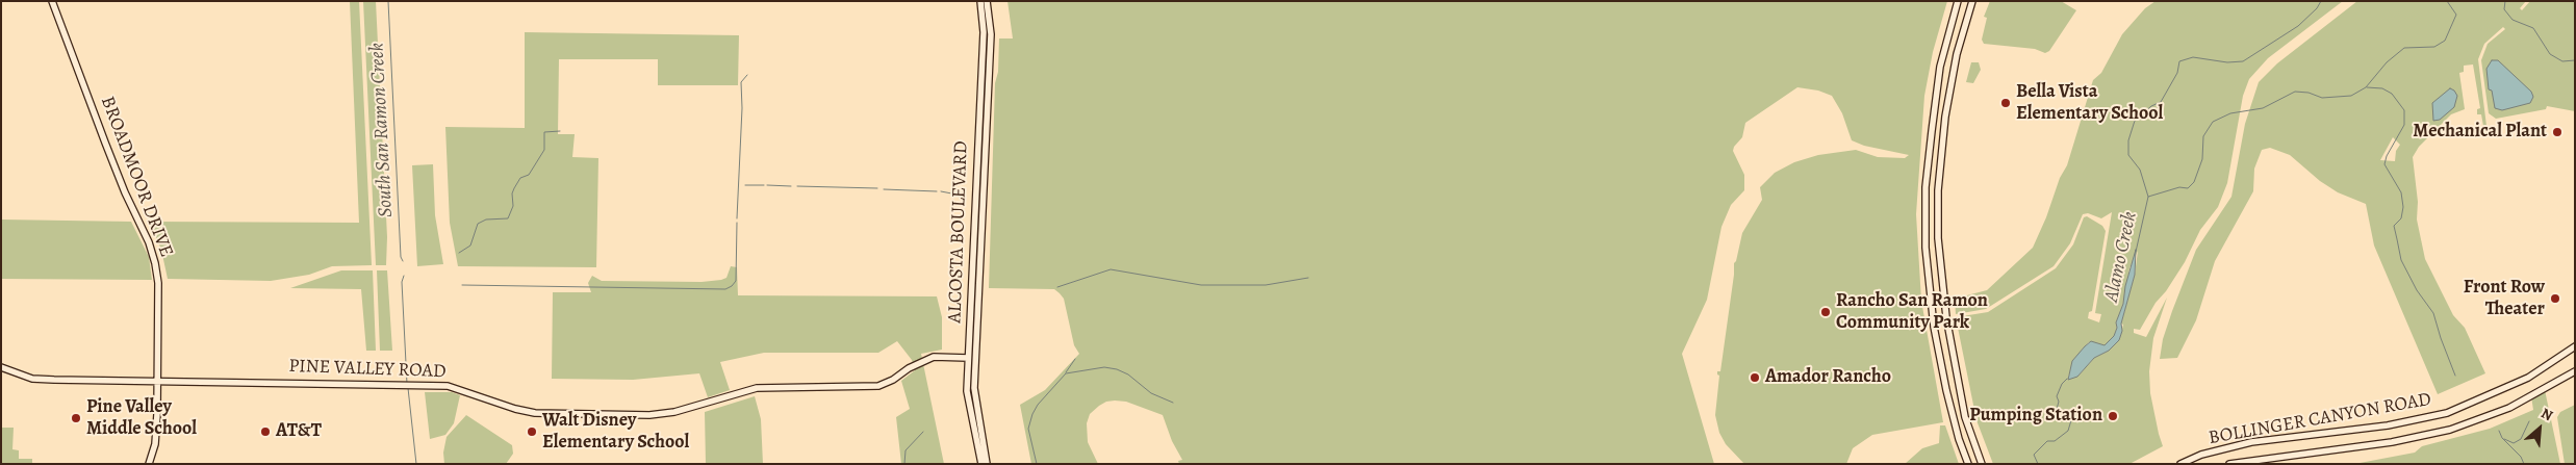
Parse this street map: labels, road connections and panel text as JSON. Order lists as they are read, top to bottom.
{
  "streets": {
    "main road": [
      "BROADMOOR DRIVE",
      "ALCOSTA BOULEVARD",
      "PINE VALLEY ROAD",
      "BOLLINGER CANYON ROAD"
    ]
  },
  "crossings": [
    ["BROADMOOR DRIVE", "PINE VALLEY ROAD"],
    ["ALCOSTA BOULEVARD", "PINE VALLEY ROAD"]
  ],
  "water": ["South San Ramon Creek", "Alamo Creek"],
  "places": [
    "Bella Vista Elementary School",
    "Mechanical Plant",
    "Front Row Theater",
    "Rancho San Ramon Community Park",
    "Amador Rancho",
    "Pumping Station",
    "Pine Valley Middle School",
    "AT&T",
    "Walt Disney Elementary School"
  ],
  "north": "top right"
}
